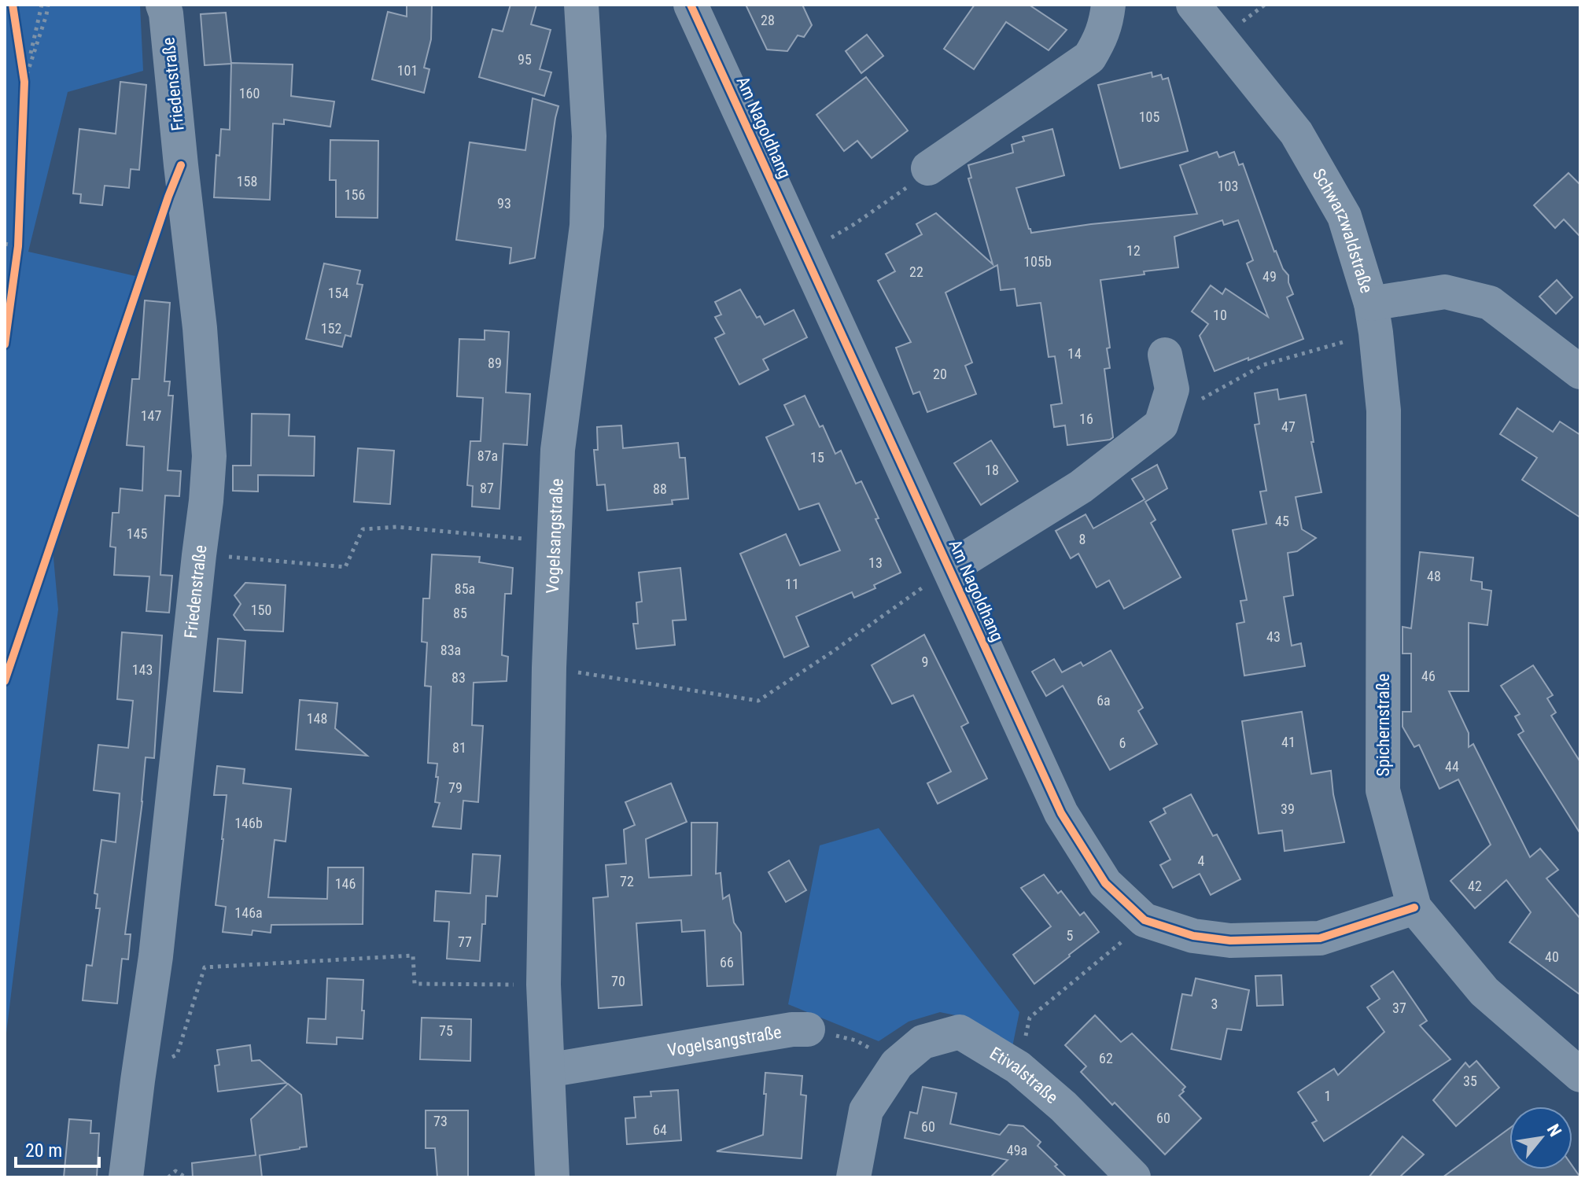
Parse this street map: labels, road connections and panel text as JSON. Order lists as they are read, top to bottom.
{
  "streets": {
    "street": [
      "Friedenstraße",
      "Am Nagoldhang",
      "Schwarzwaldstraße",
      "Vogelsangstraße",
      "Spichernstraße",
      "Etivalstraße"
    ]
  },
  "crossings": [
    ["Am Nagoldhang", "Spichernstraße"],
    ["Schwarzwaldstraße", "Spichernstraße"],
    ["Vogelsangstraße", "Etivalstraße"]
  ],
  "house_numbers": [
    "28",
    "95",
    "101",
    "160",
    "105",
    "158",
    "103",
    "156",
    "93",
    "12",
    "105b",
    "22",
    "49",
    "154",
    "10",
    "152",
    "14",
    "89",
    "20",
    "147",
    "16",
    "47",
    "87a",
    "15",
    "18",
    "87",
    "88",
    "45",
    "145",
    "8",
    "13",
    "48",
    "11",
    "85a",
    "150",
    "85",
    "43",
    "83a",
    "9",
    "143",
    "46",
    "83",
    "6a",
    "148",
    "41",
    "6",
    "81",
    "44",
    "79",
    "39",
    "146b",
    "4",
    "72",
    "146",
    "42",
    "146a",
    "5",
    "77",
    "40",
    "66",
    "70",
    "3",
    "37",
    "75",
    "62",
    "35",
    "1",
    "60",
    "73",
    "60",
    "64",
    "49a"
  ],
  "scale_bar": "20 m",
  "north": "top right"
}
